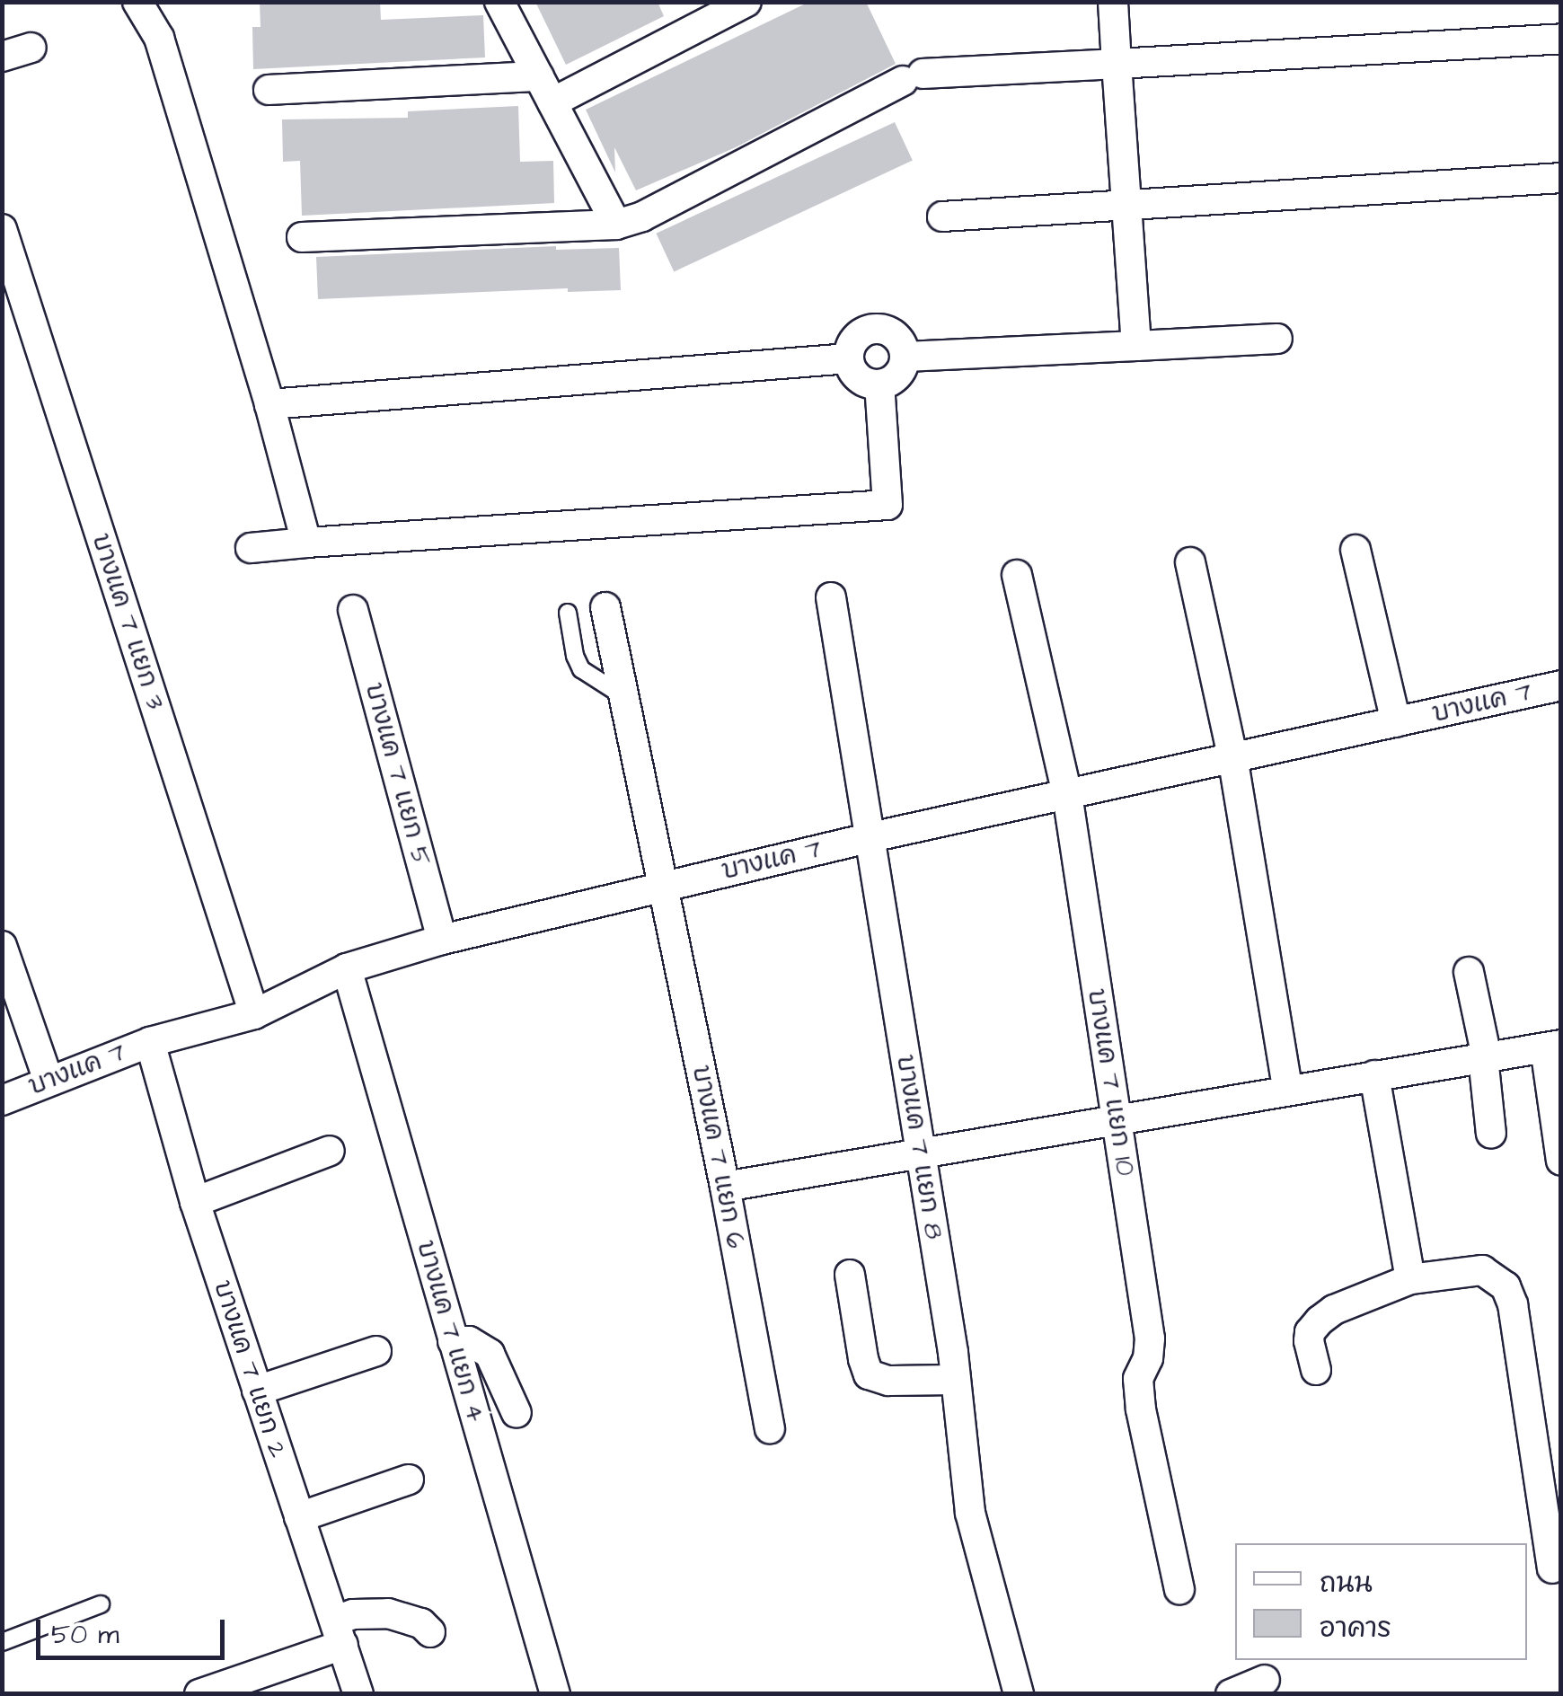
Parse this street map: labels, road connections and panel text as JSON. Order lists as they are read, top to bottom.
{
  "streets": {
    "street": [
      "บางแค 7 แยก 3",
      "บางแค 7",
      "บางแค 7 แยก 5",
      "บางแค 7 แยก 10",
      "บางแค 7 แยก 8",
      "บางแค 7 แยก 6",
      "บางแค 7 แยก 4",
      "บางแค 7 แยก 2"
    ]
  },
  "crossings": [
    ["บางแค 7 แยก 3", "บางแค 7"],
    ["บางแค 7", "บางแค 7 แยก 5"],
    ["บางแค 7", "บางแค 7 แยก 10"],
    ["บางแค 7", "บางแค 7 แยก 8"],
    ["บางแค 7", "บางแค 7 แยก 6"],
    ["บางแค 7", "บางแค 7 แยก 4"],
    ["บางแค 7", "บางแค 7 แยก 2"]
  ],
  "legend": ["ถนน", "อาคาร"],
  "scale_bar": "50 m"
}
